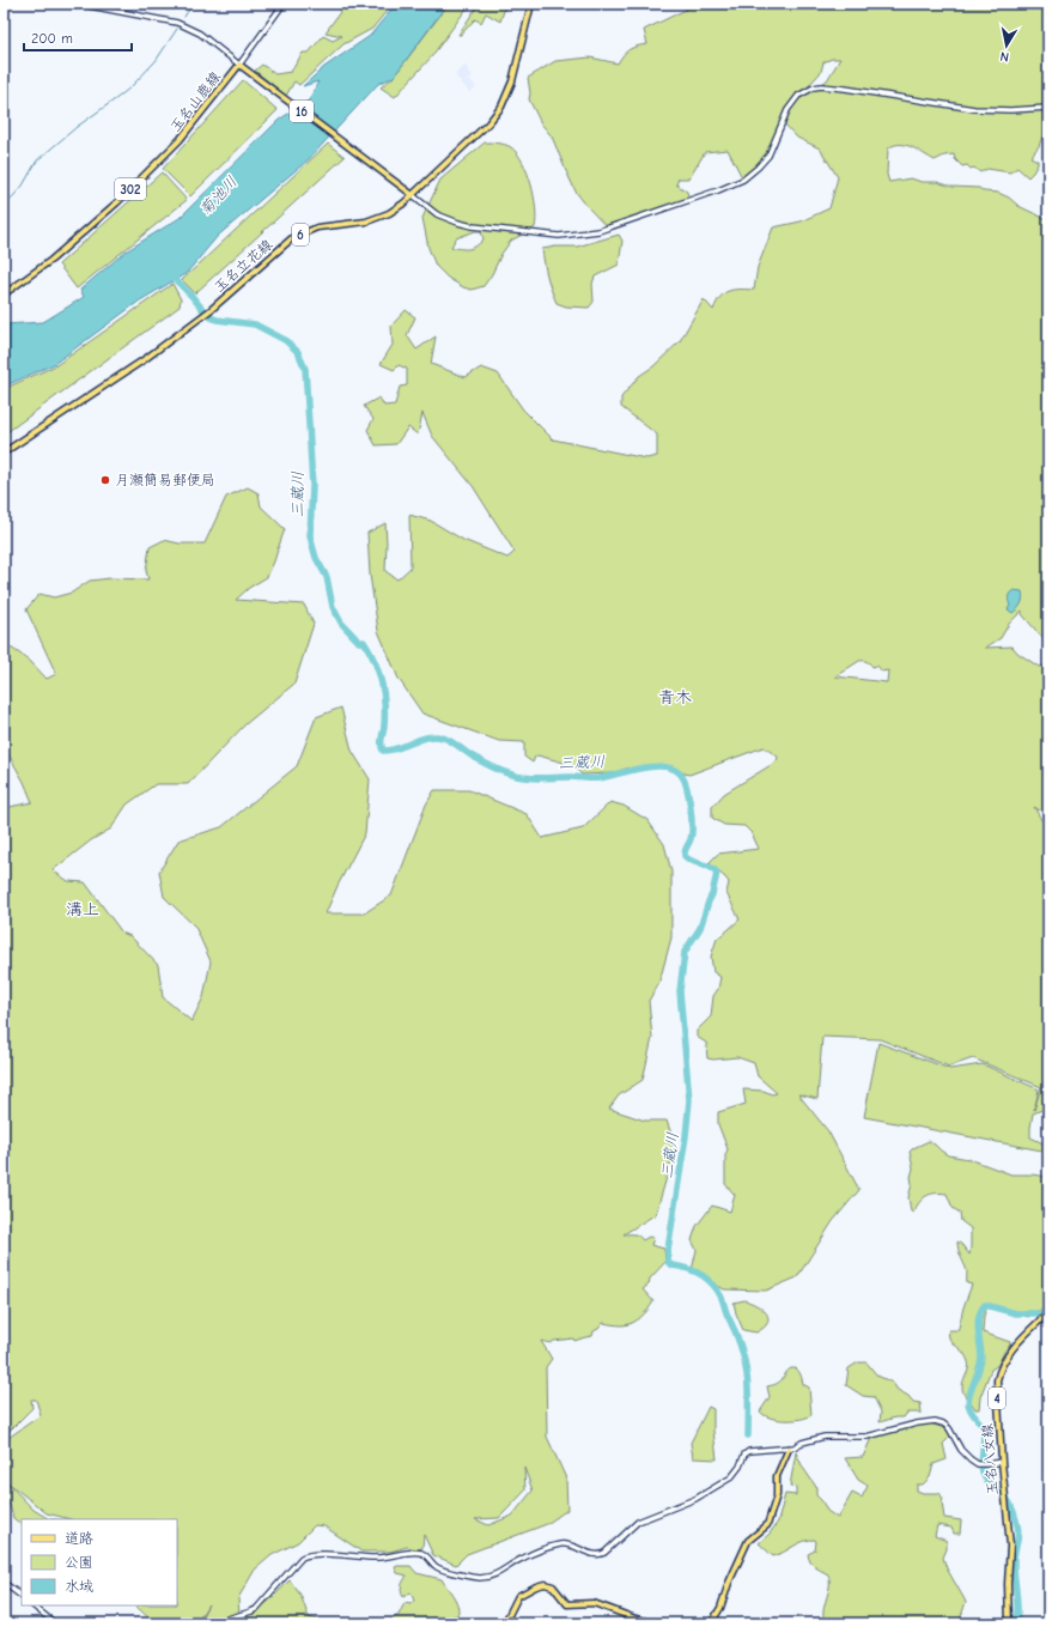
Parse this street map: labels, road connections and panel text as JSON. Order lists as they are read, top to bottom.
{
  "streets": {
    "main road": [
      "玉名山鹿線",
      "16",
      "302",
      "6",
      "玉名立花線",
      "4",
      "玉名八女線"
    ]
  },
  "crossings": [
    ["玉名山鹿線", "302"],
    ["玉名山鹿線", "玉名立花線"]
  ],
  "districts": ["青木", "溝上"],
  "water": ["菊池川", "三蔵川"],
  "places": ["月瀬簡易郵便局"],
  "legend": ["道路", "公園", "水域"],
  "scale_bar": "200 m",
  "north": "bottom"
}
